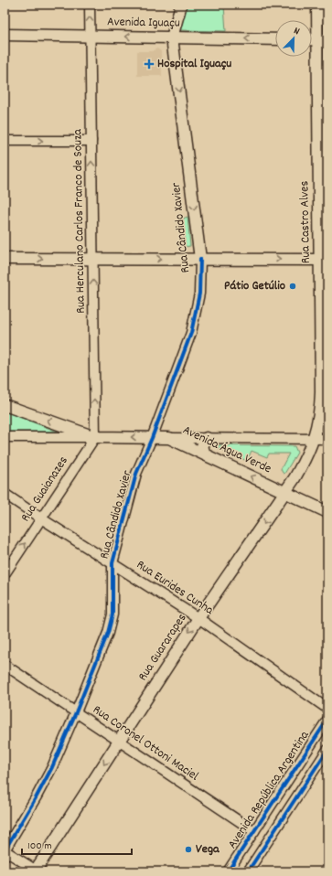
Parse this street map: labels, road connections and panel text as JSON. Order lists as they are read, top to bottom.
{
  "streets": {
    "main road": [
      "Avenida Iguaçu",
      "Rua Castro Alves",
      "Rua Cândido Xavier",
      "Avenida Água Verde",
      "Rua Guararapes"
    ],
    "street": [
      "Rua Herculano Carlos Franco de Souza",
      "Rua Guaianazes",
      "Rua Eurides Cunha",
      "Rua Coronel Ottoni Maciel",
      "Avenida República Argentina"
    ]
  },
  "crossings": [
    ["Avenida Iguaçu", "Rua Herculano Carlos Franco de Souza"],
    ["Avenida Iguaçu", "Rua Cândido Xavier"],
    ["Rua Herculano Carlos Franco de Souza", "Avenida Água Verde"],
    ["Rua Herculano Carlos Franco de Souza", "Rua Guaianazes"],
    ["Rua Castro Alves", "Rua Guararapes"],
    ["Rua Cândido Xavier", "Avenida Água Verde"],
    ["Rua Cândido Xavier", "Rua Eurides Cunha"],
    ["Rua Cândido Xavier", "Rua Coronel Ottoni Maciel"],
    ["Avenida Água Verde", "Rua Guaianazes"],
    ["Avenida Água Verde", "Rua Guararapes"],
    ["Rua Guaianazes", "Rua Eurides Cunha"],
    ["Rua Eurides Cunha", "Rua Guararapes"],
    ["Rua Guararapes", "Rua Coronel Ottoni Maciel"],
    ["Rua Coronel Ottoni Maciel", "Avenida República Argentina"]
  ],
  "one_way": [
    "Avenida Iguaçu",
    "Rua Herculano Carlos Franco de Souza",
    "Avenida Água Verde",
    "Rua Guaianazes",
    "Rua Guararapes"
  ],
  "places": {
    "health": ["Hospital Iguaçu"],
    "other": ["Pátio Getúlio", "Vega"]
  },
  "scale_bar": "100 m",
  "north": "top right"
}
